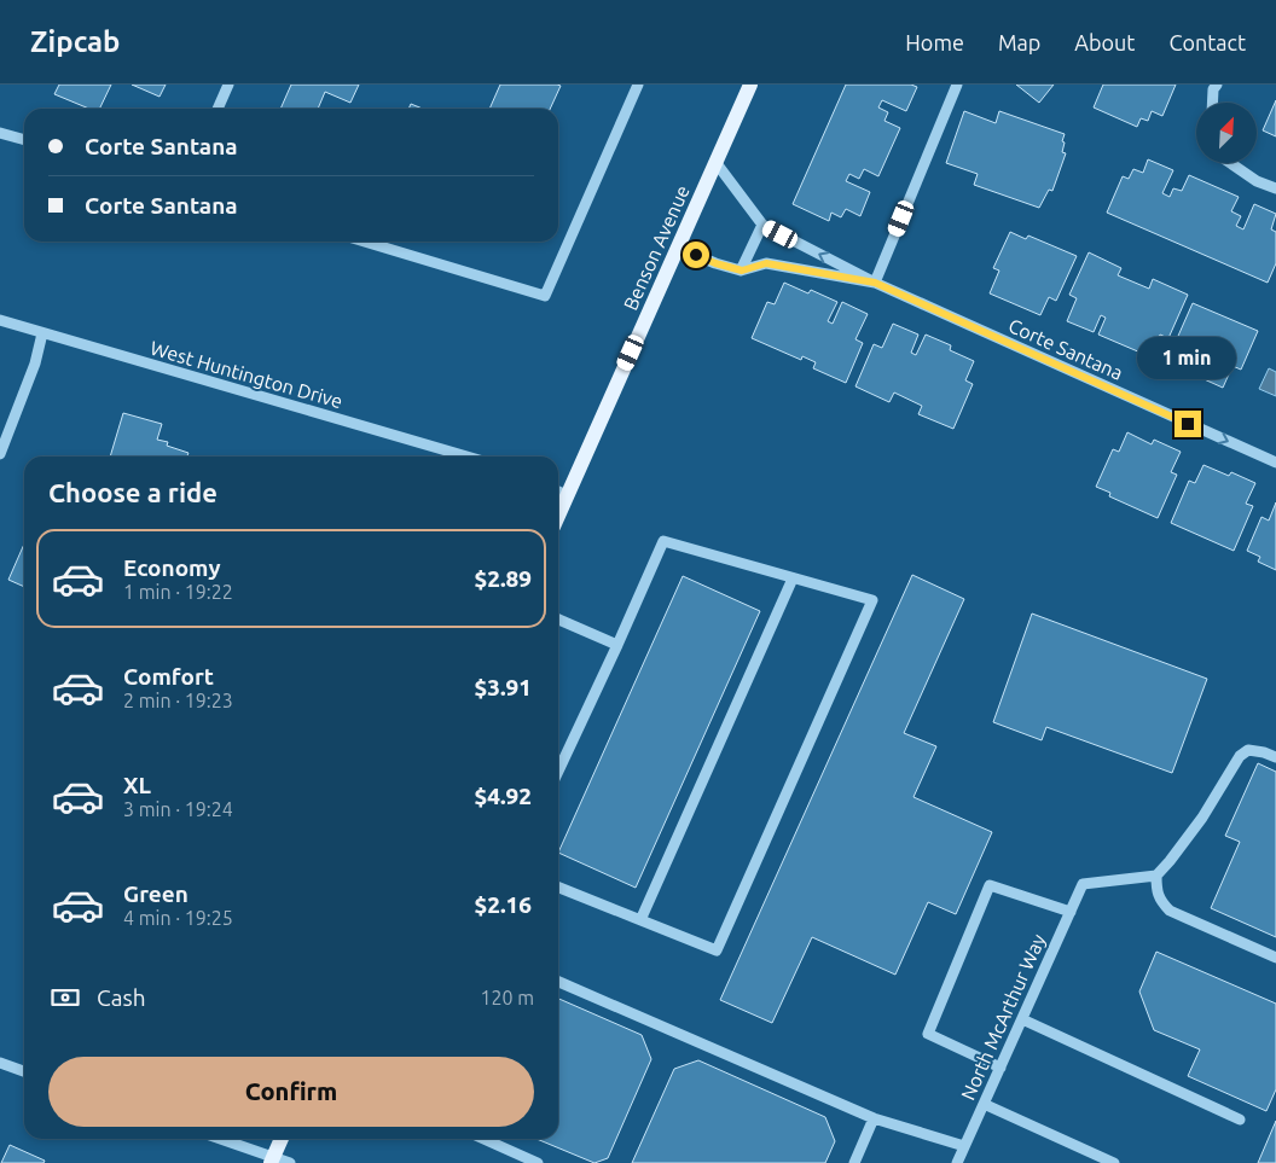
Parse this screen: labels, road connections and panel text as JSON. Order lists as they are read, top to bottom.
{
  "streets": {
    "main road": ["Benson Avenue"],
    "street": ["Corte Santana", "West Huntington Drive", "North McArthur Way"]
  },
  "crossings": [
    ["Benson Avenue", "Corte Santana"]
  ],
  "north": "top right",
  "page": {
    "header": "Zipcab",
    "nav": [
      "Home",
      "Map",
      "About",
      "Contact"
    ],
    "banner": ["Corte Santana", "Corte Santana"],
    "bubble": "1 min",
    "heading": "Choose a ride",
    "list": [
      {
        "name": "Economy",
        "note": "1 min · 19:22",
        "value": "$2.89"
      },
      {
        "name": "Comfort",
        "note": "2 min · 19:23",
        "value": "$3.91"
      },
      {
        "name": "XL",
        "note": "3 min · 19:24",
        "value": "$4.92"
      },
      {
        "name": "Green",
        "note": "4 min · 19:25",
        "value": "$2.16"
      }
    ],
    "pay": ["Cash", "120 m"],
    "buttons": "Confirm"
  }
}
